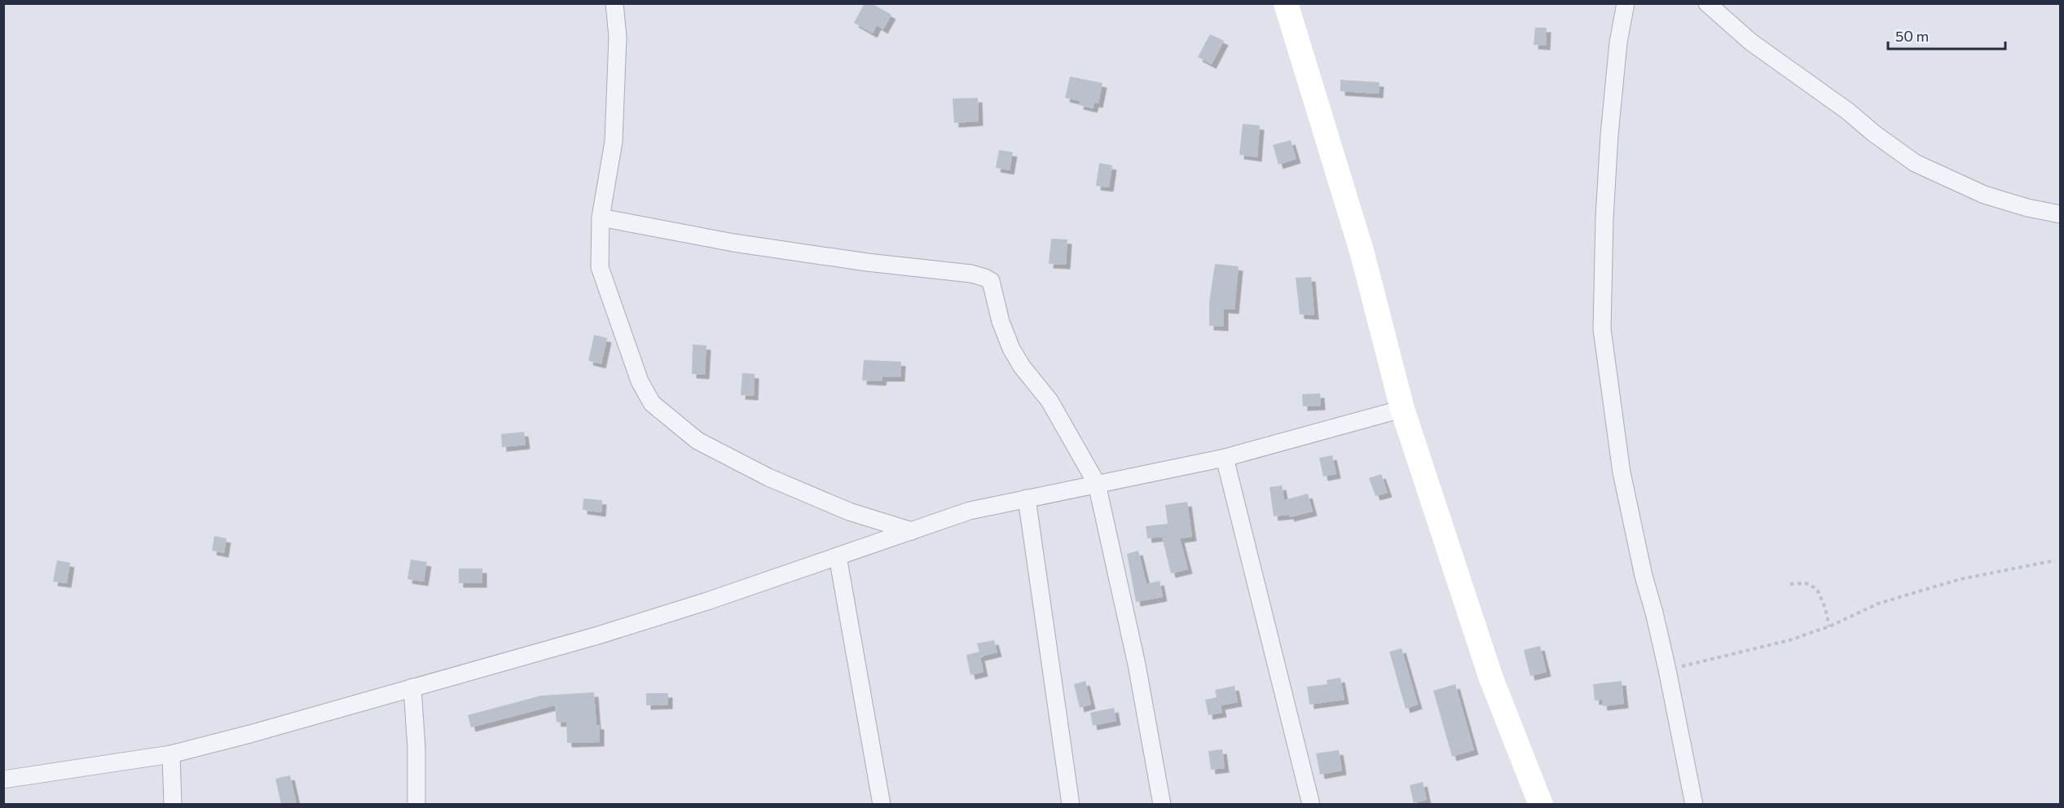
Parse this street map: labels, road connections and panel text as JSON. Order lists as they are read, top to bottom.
{
  "scale_bar": "50 m"
}
